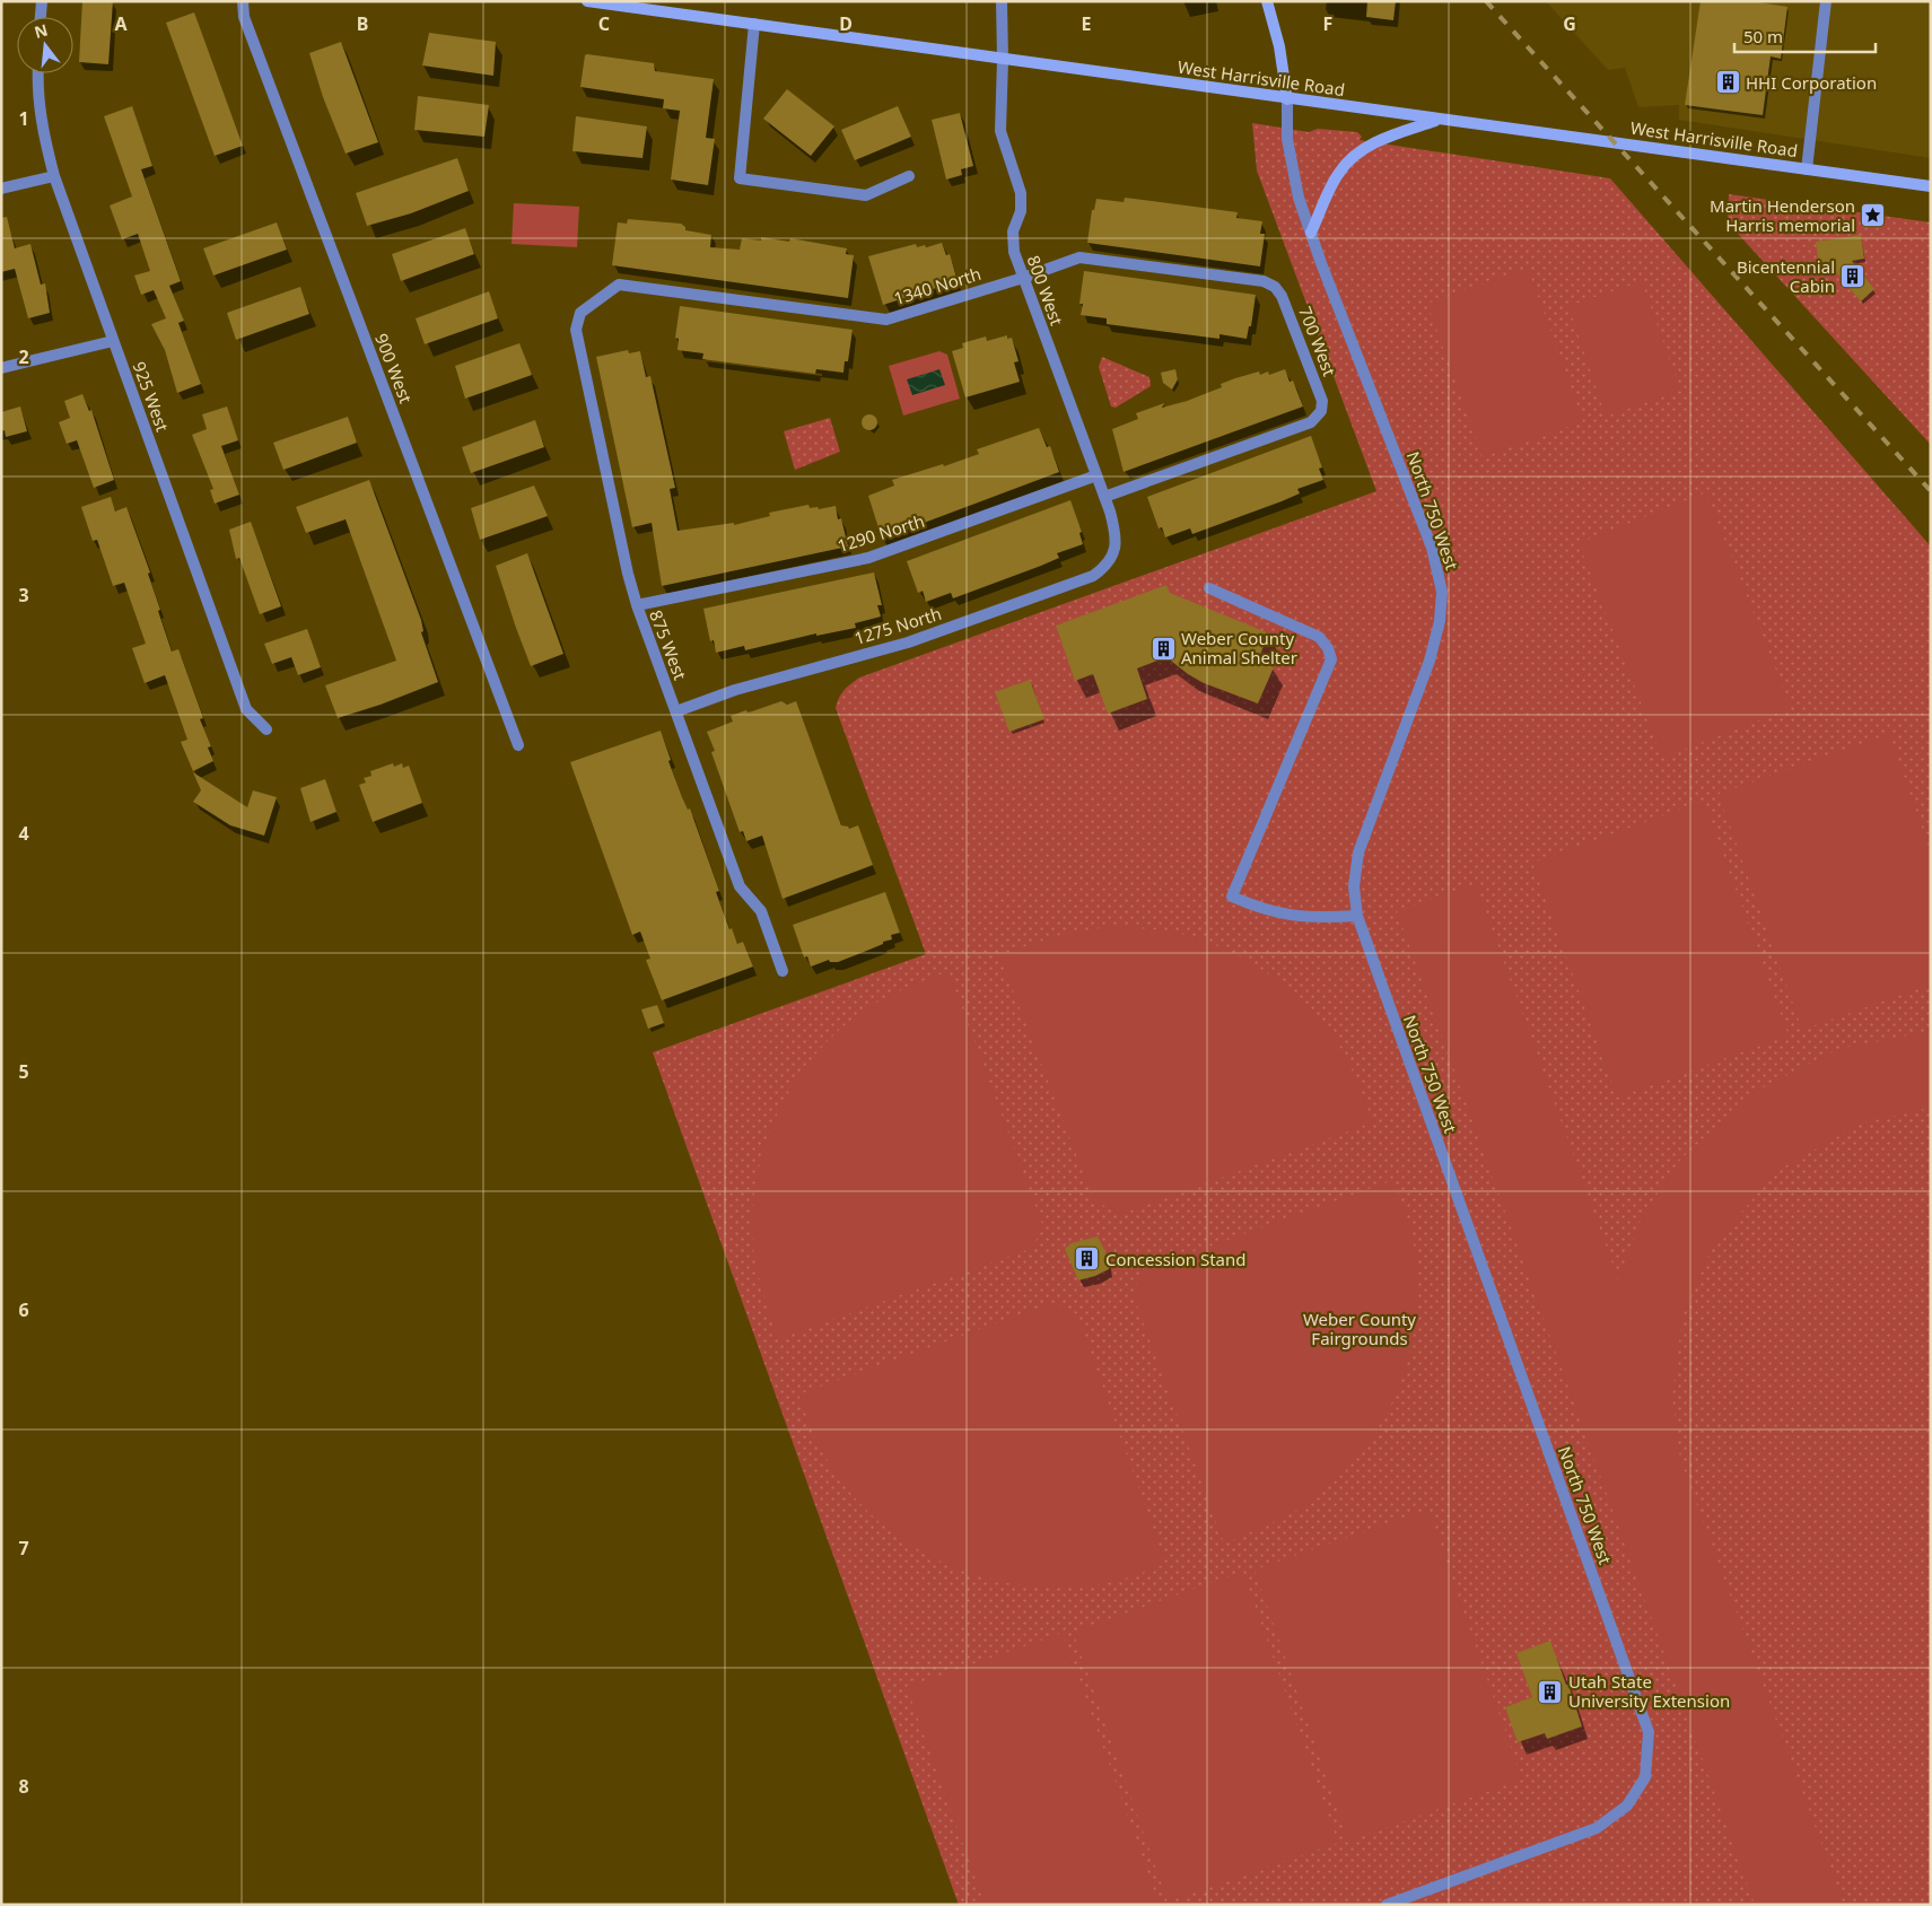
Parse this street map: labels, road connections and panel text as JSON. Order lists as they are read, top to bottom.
{
  "streets": {
    "main road": ["West Harrisville Road"],
    "street": [
      "1340 North",
      "800 West",
      "700 West",
      "900 West",
      "925 West",
      "North 750 West",
      "1290 North",
      "1275 North",
      "875 West"
    ]
  },
  "crossings": [
    ["West Harrisville Road", "800 West"],
    ["West Harrisville Road", "North 750 West"],
    ["1340 North", "800 West"],
    ["1340 North", "700 West"],
    ["1340 North", "875 West"],
    ["800 West", "700 West"],
    ["800 West", "1290 North"],
    ["800 West", "1275 North"],
    ["1290 North", "875 West"],
    ["1275 North", "875 West"]
  ],
  "parks": ["Weber County Fairgrounds"],
  "places": {
    "building": [
      "HHI Corporation",
      "Bicentennial Cabin",
      "Weber County Animal Shelter",
      "Concession Stand",
      "Utah State University Extension"
    ],
    "place": ["Martin Henderson Harris memorial"]
  },
  "scale_bar": "50 m",
  "north": "top",
  "grid": {
    "columns": [
      "A",
      "B",
      "C",
      "D",
      "E",
      "F",
      "G"
    ],
    "rows": [
      "1",
      "2",
      "3",
      "4",
      "5",
      "6",
      "7",
      "8"
    ]
  }
}
